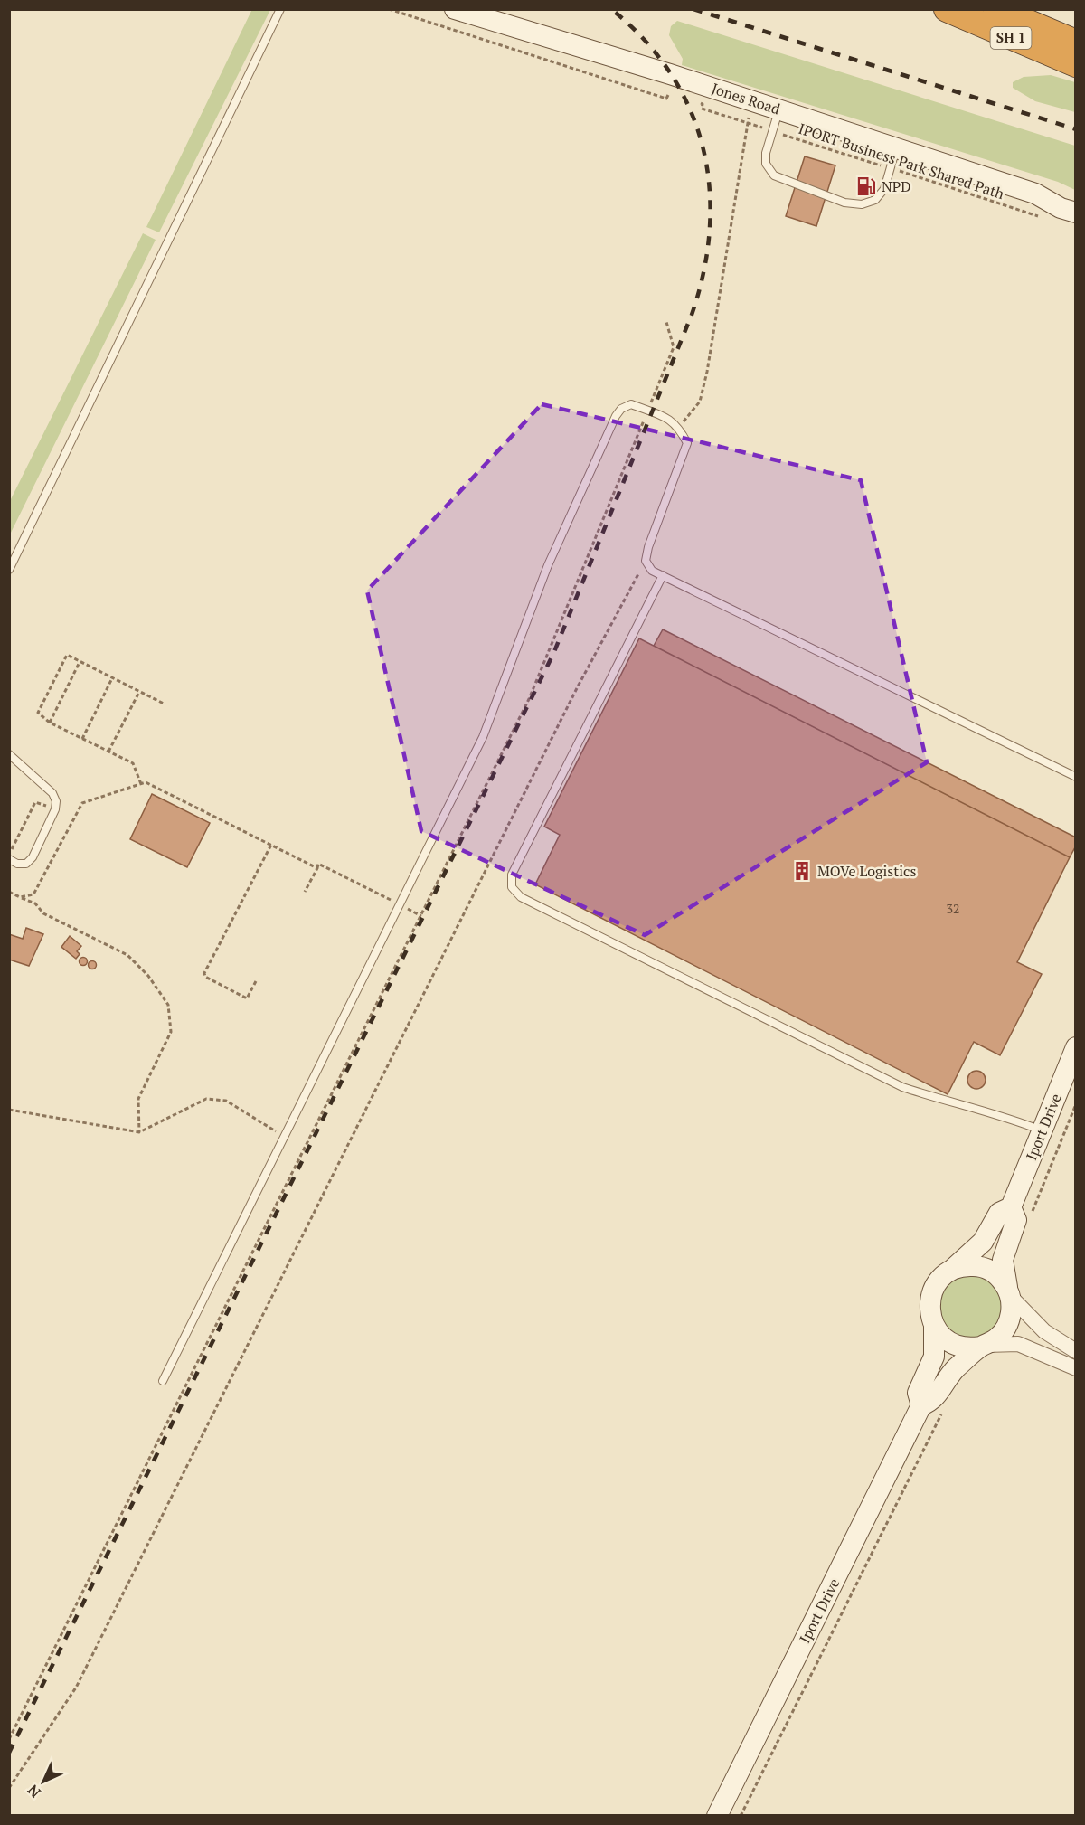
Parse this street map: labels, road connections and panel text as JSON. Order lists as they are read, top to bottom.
{
  "streets": {
    "highway": ["SH 1"],
    "street": ["Jones Road", "Iport Drive"],
    "path": ["IPORT Business Park Shared Path"]
  },
  "places": {
    "fuel station": ["NPD"],
    "building": ["MOVe Logistics"]
  },
  "house_numbers": ["32"],
  "north": "bottom left"
}
